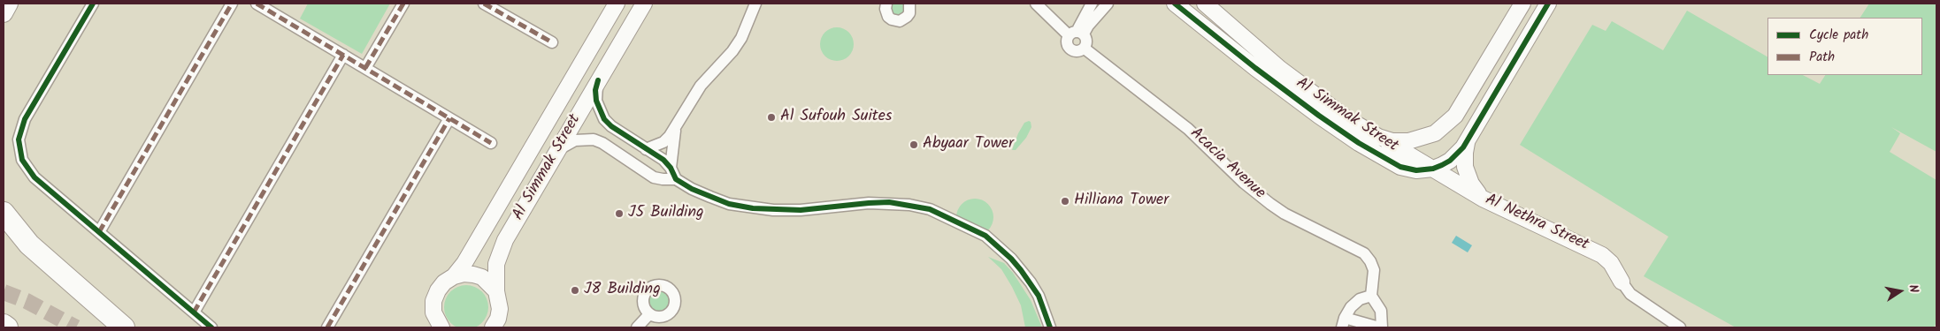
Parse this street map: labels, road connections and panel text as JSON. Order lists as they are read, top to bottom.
{
  "streets": {
    "street": ["Al Simmak Street", "Acacia Avenue", "Al Nethra Street"]
  },
  "crossings": [
    ["Al Simmak Street", "Al Nethra Street"]
  ],
  "places": [
    "Al Sufouh Suites",
    "Abyaar Tower",
    "Hilliana Tower",
    "J5 Building",
    "J8 Building"
  ],
  "legend": ["Cycle path", "Path"],
  "north": "right"
}
